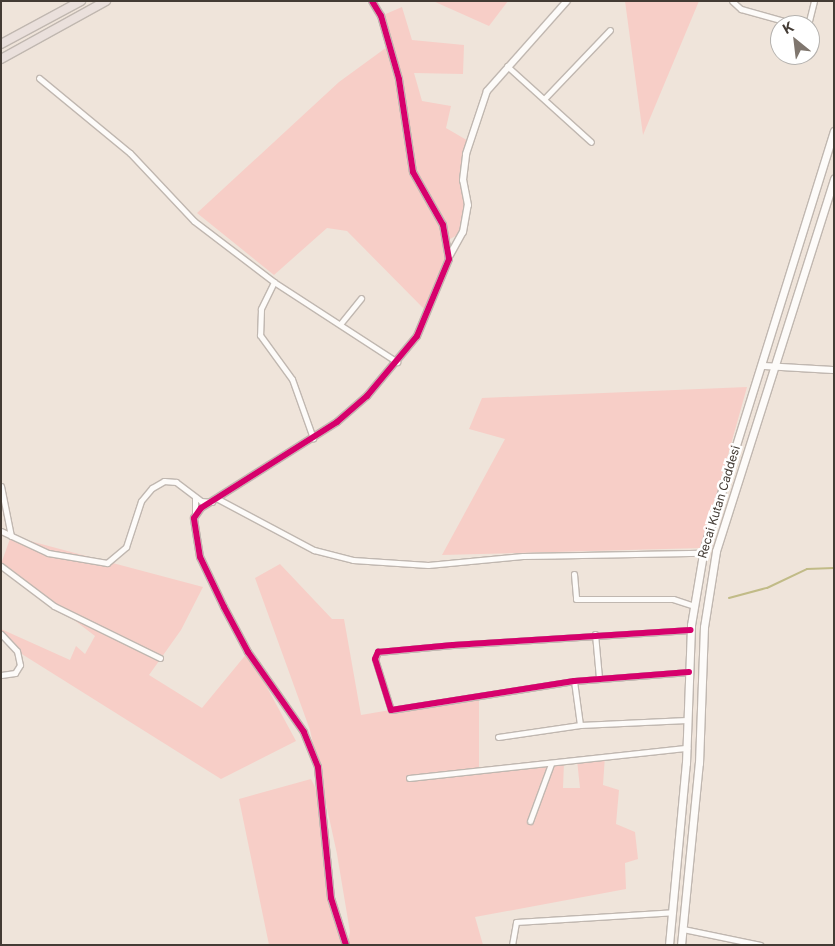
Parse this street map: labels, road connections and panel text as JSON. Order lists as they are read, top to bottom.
{
  "streets": {
    "main road": ["Recai Kutan Caddesi"]
  },
  "north": "top left"
}
